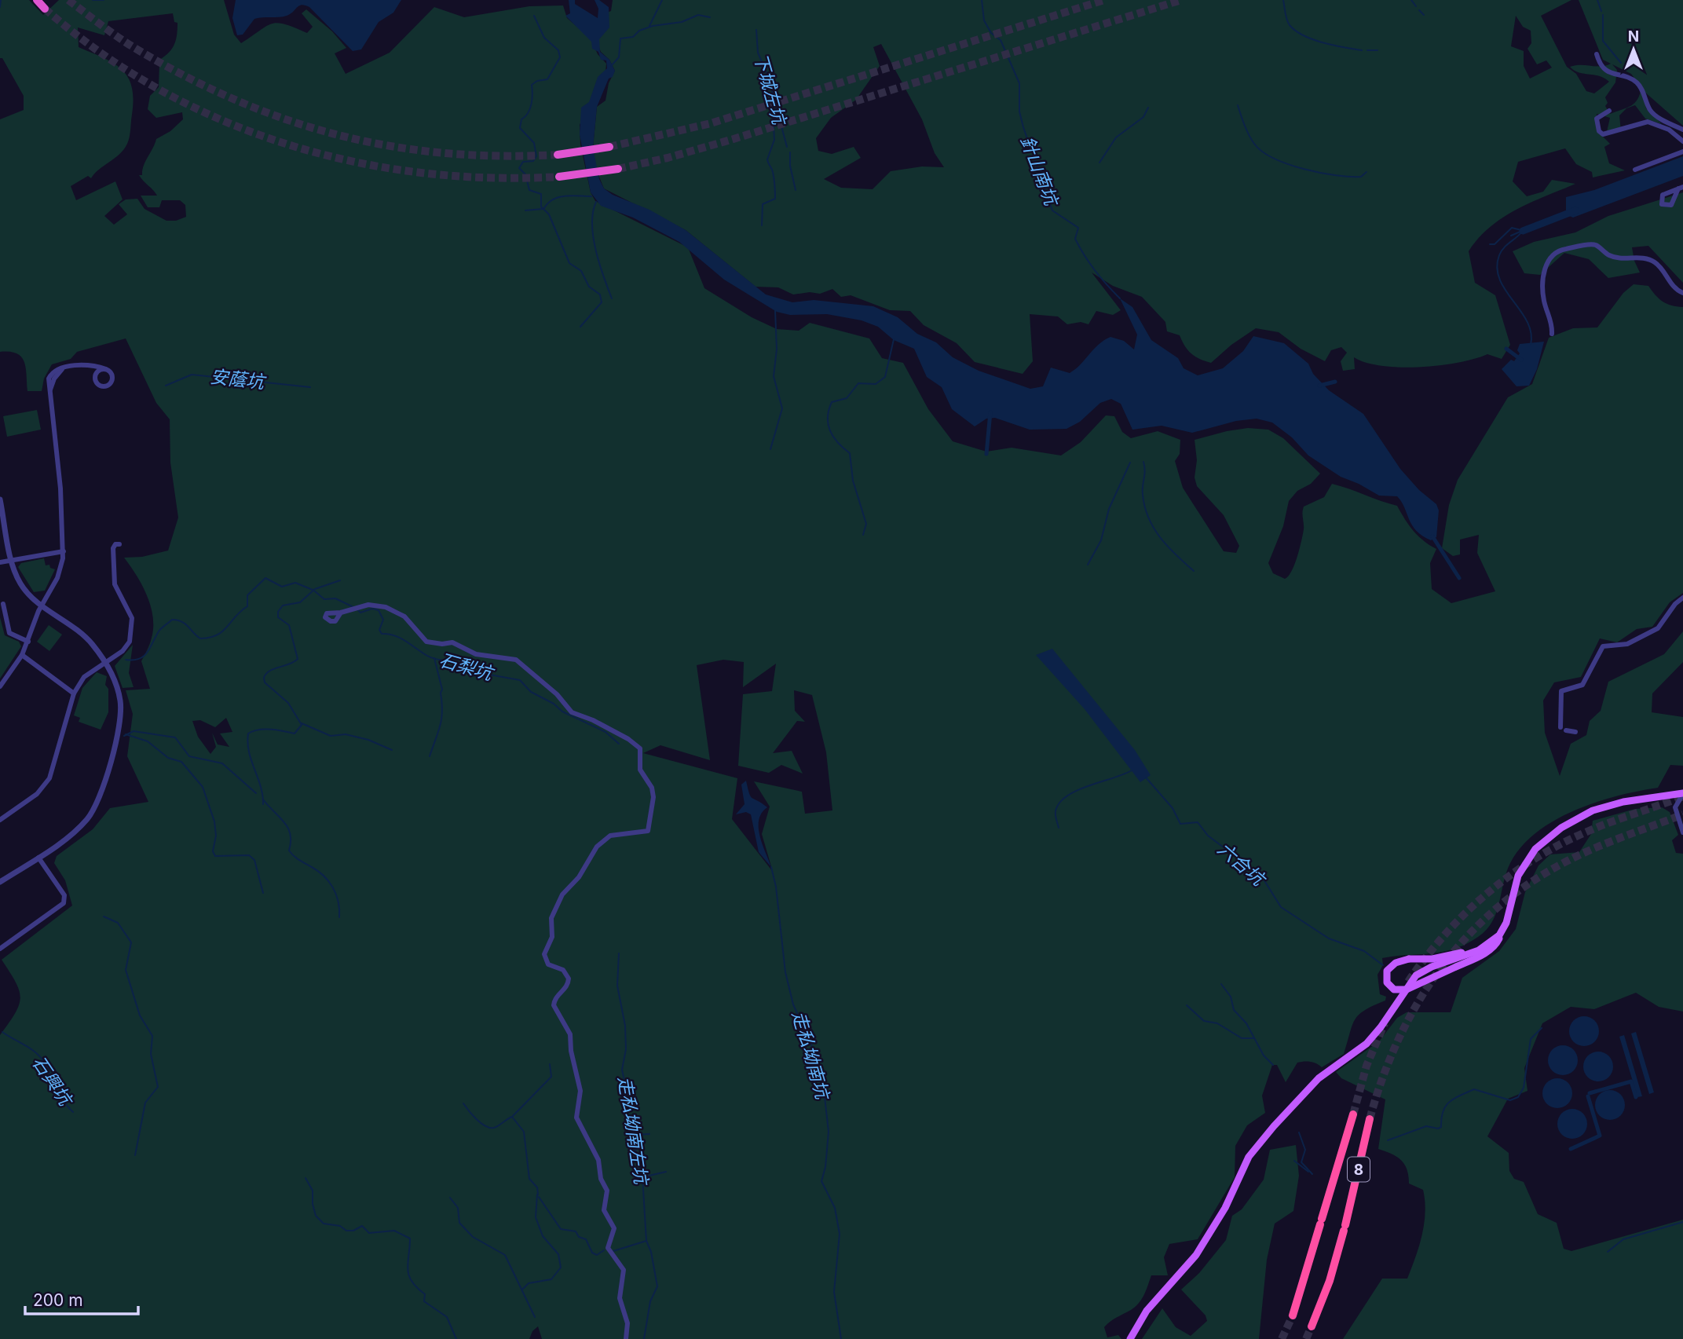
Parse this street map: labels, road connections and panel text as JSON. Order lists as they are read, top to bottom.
{
  "streets": {
    "highway": ["8"]
  },
  "water": [
    "下城左坑",
    "針山南坑",
    "安蔭坑",
    "石梨坑",
    "六合坑",
    "走私坳南坑",
    "石興坑",
    "走私坳南左坑"
  ],
  "scale_bar": "200 m",
  "north": "top"
}
